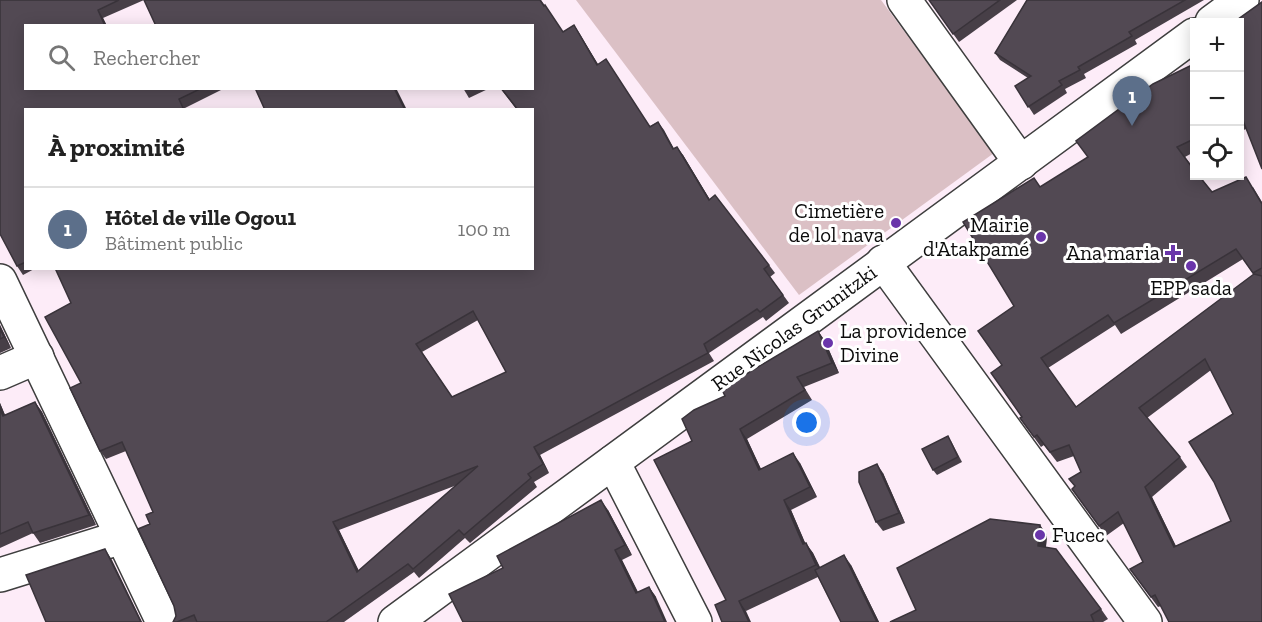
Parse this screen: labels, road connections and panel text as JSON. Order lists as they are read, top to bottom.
{
  "streets": {
    "street": ["Rue Nicolas Grunitzki"]
  },
  "places": {
    "other": [
      "Cimetière de lol nava",
      "Mairie d'Atakpamé",
      "EPP sada",
      "La providence Divine",
      "Fucec"
    ],
    "health": ["Ana maria"]
  },
  "page": {
    "map_buttons": ["+", "−"],
    "search": "Rechercher",
    "pins": "1",
    "heading": "À proximité",
    "list": [
      {
        "mark": "1",
        "name": "Hôtel de ville Ogou1",
        "note": "Bâtiment public",
        "value": "100 m"
      }
    ]
  }
}
